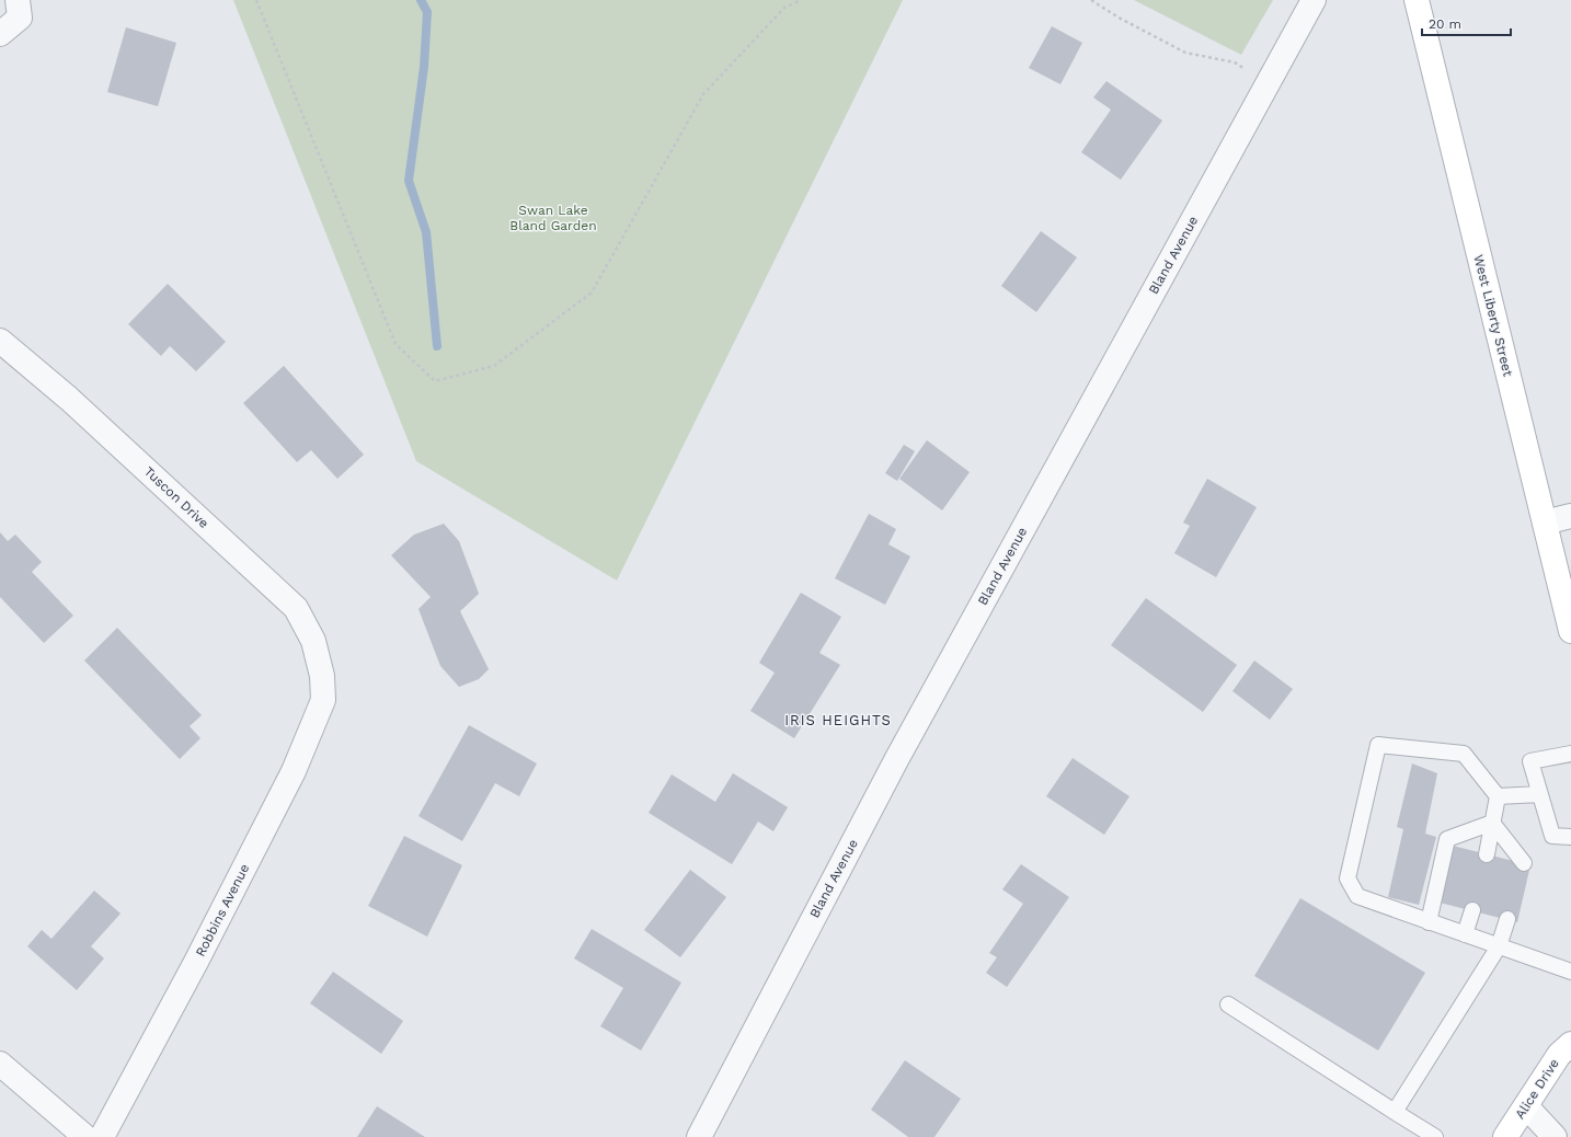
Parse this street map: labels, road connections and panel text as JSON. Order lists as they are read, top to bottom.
{
  "streets": {
    "main road": ["West Liberty Street", "Alice Drive"],
    "street": ["Bland Avenue", "Tuscon Drive", "Robbins Avenue"]
  },
  "crossings": [
    ["Tuscon Drive", "Robbins Avenue"]
  ],
  "districts": ["IRIS HEIGHTS"],
  "parks": ["Swan Lake Bland Garden"],
  "scale_bar": "20 m"
}
